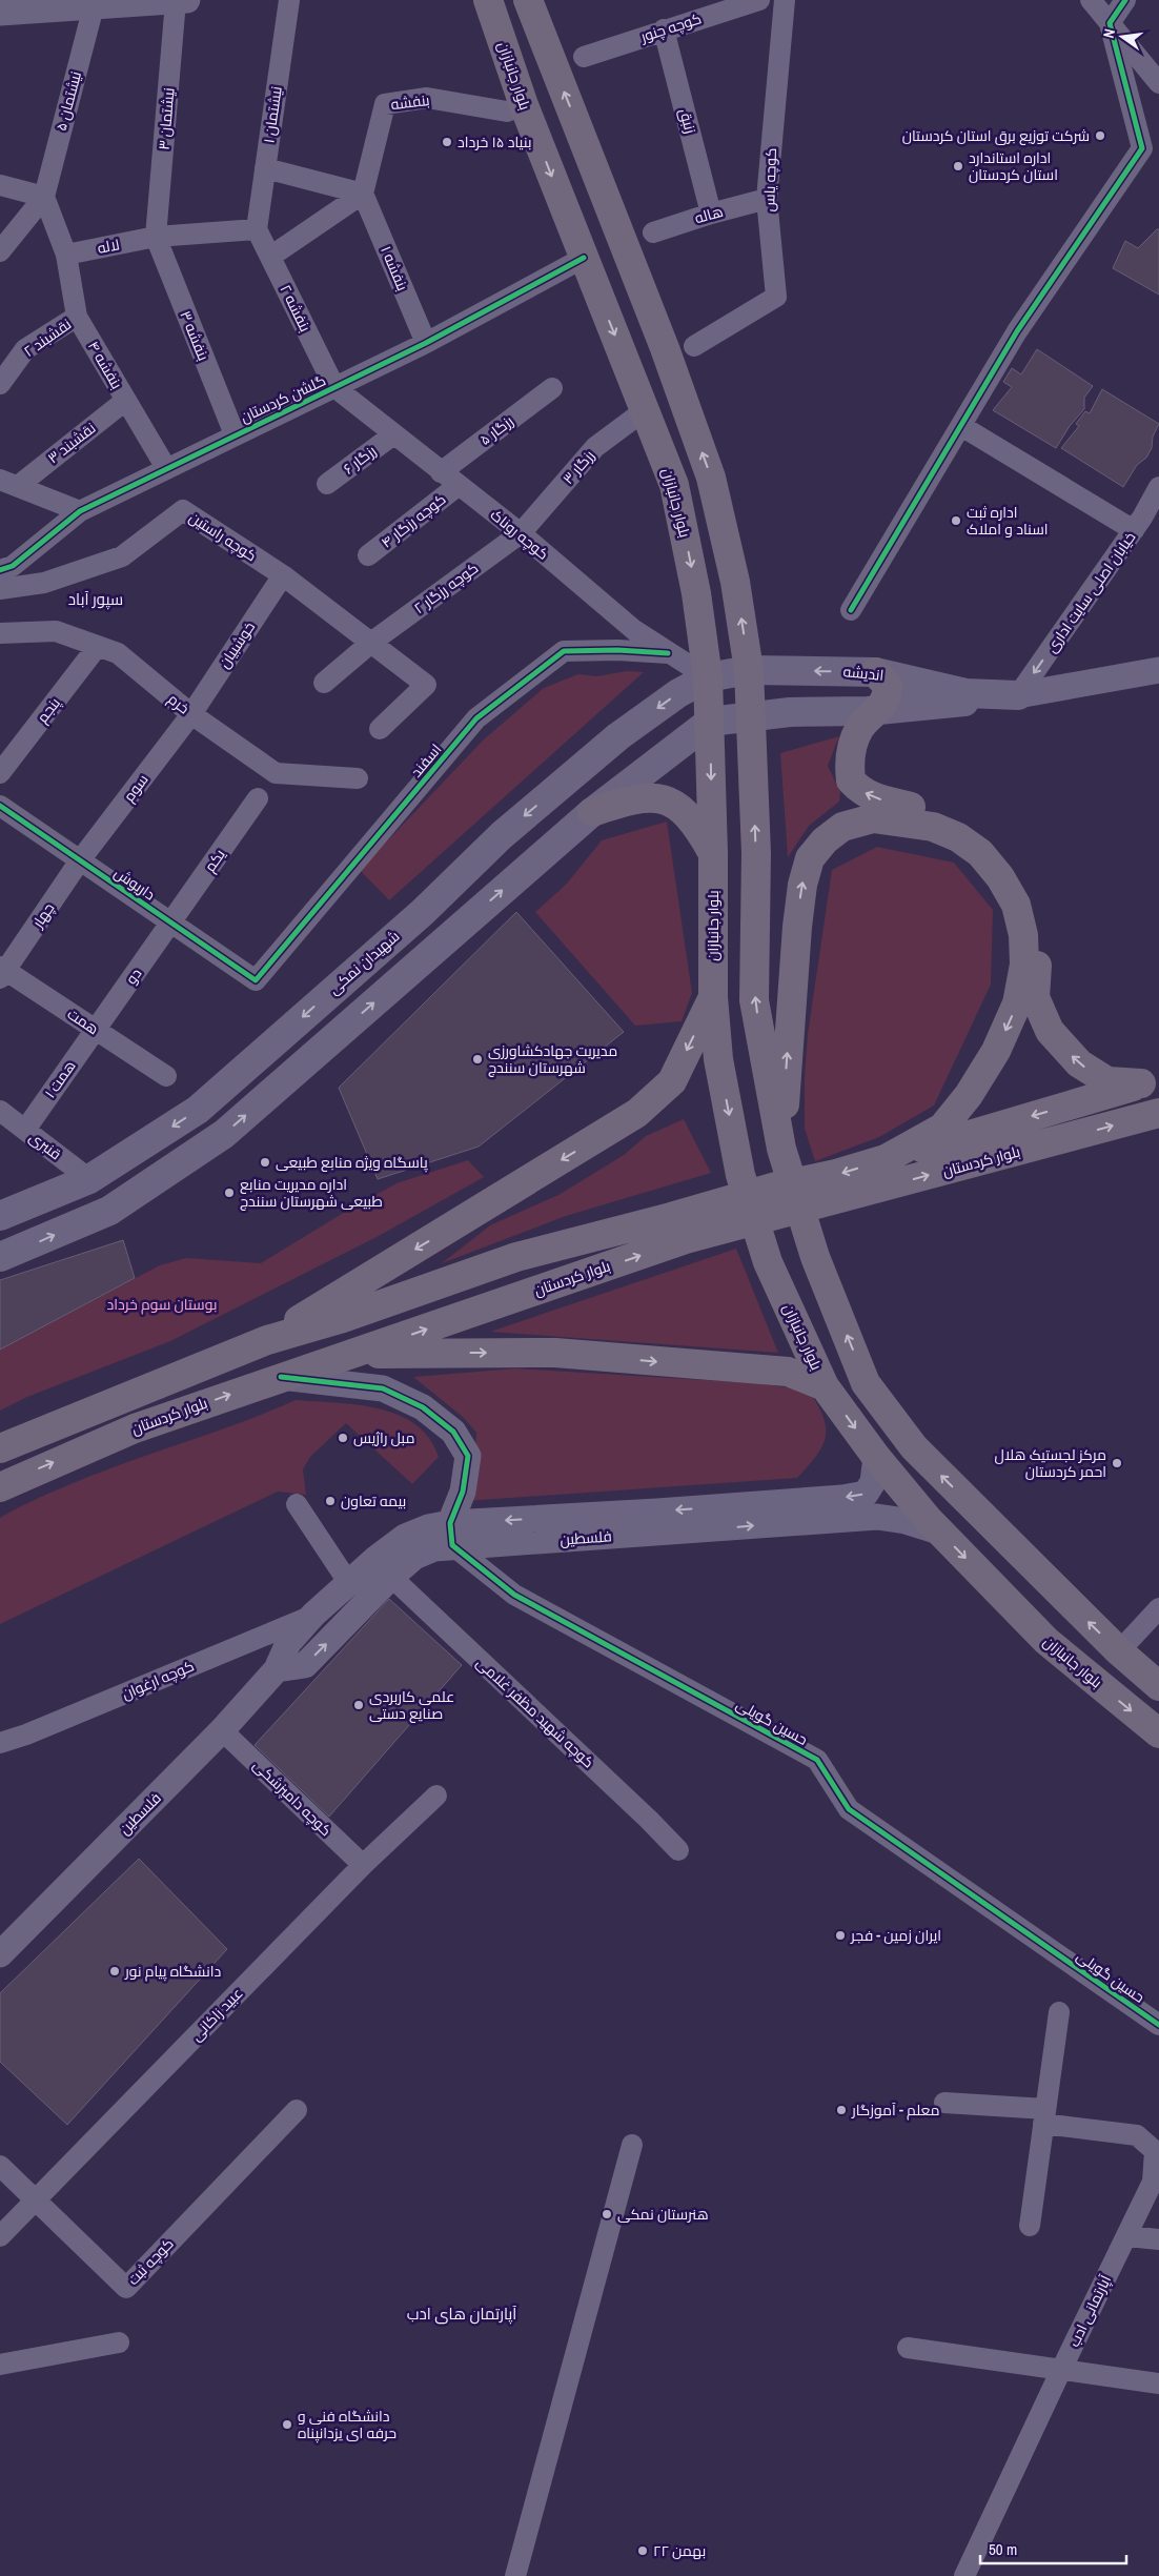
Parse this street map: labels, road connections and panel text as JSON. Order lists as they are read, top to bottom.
{
  "streets": {
    "main road": [
      "بلوار جانبازان",
      "اندیشه",
      "شهیدان نمکی",
      "بلوار کردستان"
    ],
    "street": [
      "کوچه چنور",
      "نیشتمان ۵",
      "بنفشه",
      "نیشتمان ۱",
      "نیشتمان ۳",
      "زنبق",
      "کوچه یاس",
      "هاله",
      "لاله",
      "بنفشه ۱",
      "بنفشه ۲",
      "بنفشه ۳",
      "نقشبند ۲",
      "بنفشه ۴",
      "گلشن کردستان",
      "رزگار ۵",
      "نقشبند ۳",
      "رزگار ۶",
      "رزگار ۳",
      "کوچه رزگار ۴",
      "کوچه روناک",
      "کوچه راستین",
      "کوچه رزگار ۲",
      "خیابان اصلی سایت اداری",
      "خوشبیان",
      "خرم",
      "پنجم",
      "اسفند",
      "سوم",
      "یکم",
      "داریوش",
      "چهار",
      "دو",
      "همت",
      "همت ۱",
      "قنبری",
      "فلسطین",
      "کوچه ارغوان",
      "کوچه شهید مظفر غلامی",
      "حسین گویلی",
      "کوچه دامپزشکی",
      "عبید زاکانی",
      "کوچه ثبت",
      "آپارتمانی ادب"
    ]
  },
  "crossings": [
    ["کوچه چنور", "زنبق"],
    ["بلوار جانبازان", "بنفشه"],
    ["بلوار جانبازان", "گلشن کردستان"],
    ["بلوار جانبازان", "رزگار ۳"],
    ["بلوار جانبازان", "کوچه روناک"],
    ["بلوار جانبازان", "اندیشه"],
    ["بلوار جانبازان", "شهیدان نمکی"],
    ["بلوار جانبازان", "فلسطین"],
    ["بنفشه", "بنفشه ۱"],
    ["نیشتمان ۱", "لاله"],
    ["نیشتمان ۱", "بنفشه ۲"],
    ["نیشتمان ۳", "لاله"],
    ["نیشتمان ۳", "بنفشه ۳"],
    ["زنبق", "هاله"],
    ["کوچه یاس", "هاله"],
    ["لاله", "بنفشه ۲"],
    ["لاله", "بنفشه ۳"],
    ["لاله", "بنفشه ۴"],
    ["بنفشه ۱", "گلشن کردستان"],
    ["بنفشه ۲", "گلشن کردستان"],
    ["بنفشه ۲", "کوچه روناک"],
    ["بنفشه ۳", "گلشن کردستان"],
    ["نقشبند ۲", "بنفشه ۴"],
    ["بنفشه ۴", "گلشن کردستان"],
    ["بنفشه ۴", "نقشبند ۳"],
    ["گلشن کردستان", "کوچه روناک"],
    ["رزگار ۵", "کوچه روناک"],
    ["رزگار ۶", "کوچه روناک"],
    ["رزگار ۳", "کوچه روناک"],
    ["رزگار ۳", "کوچه رزگار ۲"],
    ["کوچه رزگار ۴", "کوچه روناک"],
    ["کوچه روناک", "کوچه رزگار ۲"],
    ["کوچه روناک", "اندیشه"],
    ["کوچه روناک", "اسفند"],
    ["کوچه روناک", "شهیدان نمکی"],
    ["کوچه راستین", "کوچه رزگار ۲"],
    ["کوچه راستین", "خوشبیان"],
    ["خیابان اصلی سایت اداری", "اندیشه"],
    ["خوشبیان", "خرم"],
    ["خوشبیان", "سوم"],
    ["اندیشه", "شهیدان نمکی"],
    ["خرم", "پنجم"],
    ["خرم", "سوم"],
    ["اسفند", "داریوش"],
    ["سوم", "داریوش"],
    ["سوم", "چهار"],
    ["یکم", "داریوش"],
    ["یکم", "دو"],
    ["داریوش", "چهار"],
    ["داریوش", "دو"],
    ["چهار", "همت"],
    ["شهیدان نمکی", "قنبری"],
    ["دو", "همت"],
    ["دو", "همت ۱"],
    ["همت", "همت ۱"],
    ["همت ۱", "قنبری"],
    ["فلسطین", "کوچه ارغوان"],
    ["فلسطین", "کوچه شهید مظفر غلامی"],
    ["فلسطین", "حسین گویلی"],
    ["فلسطین", "کوچه دامپزشکی"],
    ["کوچه دامپزشکی", "عبید زاکانی"],
    ["عبید زاکانی", "کوچه ثبت"]
  ],
  "one_way": ["خیابان اصلی سایت اداری"],
  "districts": ["سپور آباد", "آپارتمان های ادب"],
  "parks": ["بوستان سوم خرداد"],
  "places": [
    "شرکت توزیع برق استان کردستان",
    "بنیاد ۱۵ خرداد",
    "اداره استاندارد استان کردستان",
    "اداره ثبت اسناد و املاک",
    "مدیریت جهادکشاورزی شهرستان سنندج",
    "پاسگاه ویژه منابع طبیعی",
    "اداره مدیریت منابع طبیعی شهرستان سنندج",
    "مبل راژیس",
    "مرکز لجستیک هلال احمر کردستان",
    "بیمه تعاون",
    "علمی کاربردی صنایع دستی",
    "ایران زمین - فجر",
    "دانشگاه پیام نور",
    "معلم - آموزگار",
    "هنرستان نمکی",
    "دانشگاه فنی و حرفه ای یزدانپناه",
    "۲۲ بهمن"
  ],
  "scale_bar": "50 m",
  "north": "left"
}
